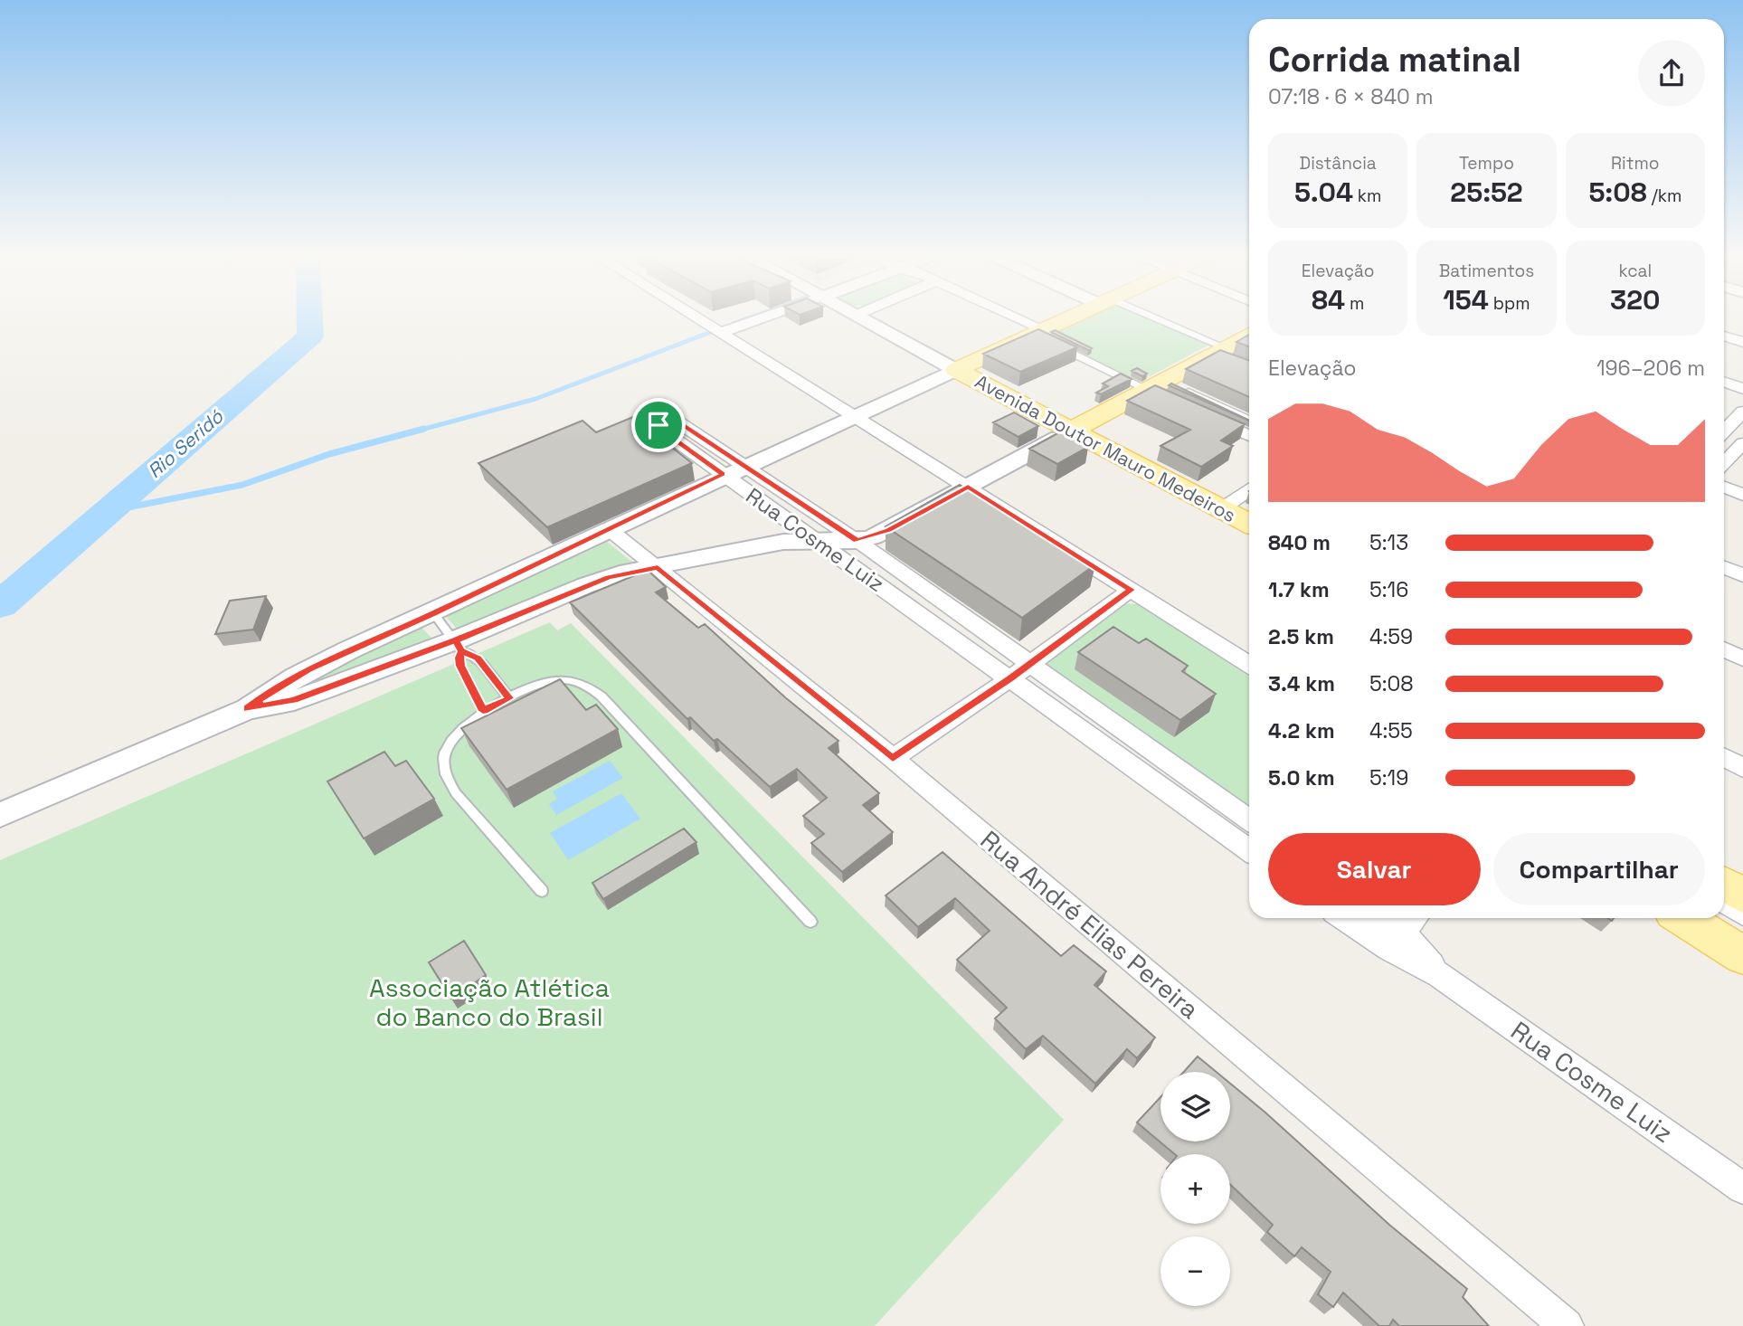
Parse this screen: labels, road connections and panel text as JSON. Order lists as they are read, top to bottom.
{
  "streets": {
    "main road": ["Avenida Doutor Mauro Medeiros"],
    "street": ["Rua Cosme Luiz", "Rua André Elias Pereira"]
  },
  "water": ["Rio Seridó"],
  "parks": ["Associação Atlética do Banco do Brasil"],
  "page": {
    "heading": ["Corrida matinal", "07:18 · 6 × 840 m"],
    "stats": [
      ["Distância", "5.04 km"],
      ["Tempo", "25:52"],
      ["Ritmo", "5:08 /km"],
      ["Elevação", "84 m"],
      ["Batimentos", "154 bpm"],
      ["kcal", "320"]
    ],
    "chart": ["Elevação", "196–206 m"],
    "list": [
      {
        "name": "840 m",
        "note": "5:13"
      },
      {
        "name": "1.7 km",
        "note": "5:16"
      },
      {
        "name": "2.5 km",
        "note": "4:59"
      },
      {
        "name": "3.4 km",
        "note": "5:08"
      },
      {
        "name": "4.2 km",
        "note": "4:55"
      },
      {
        "name": "5.0 km",
        "note": "5:19"
      }
    ],
    "buttons": ["Salvar", "Compartilhar"],
    "map_buttons": ["+", "−"]
  }
}
